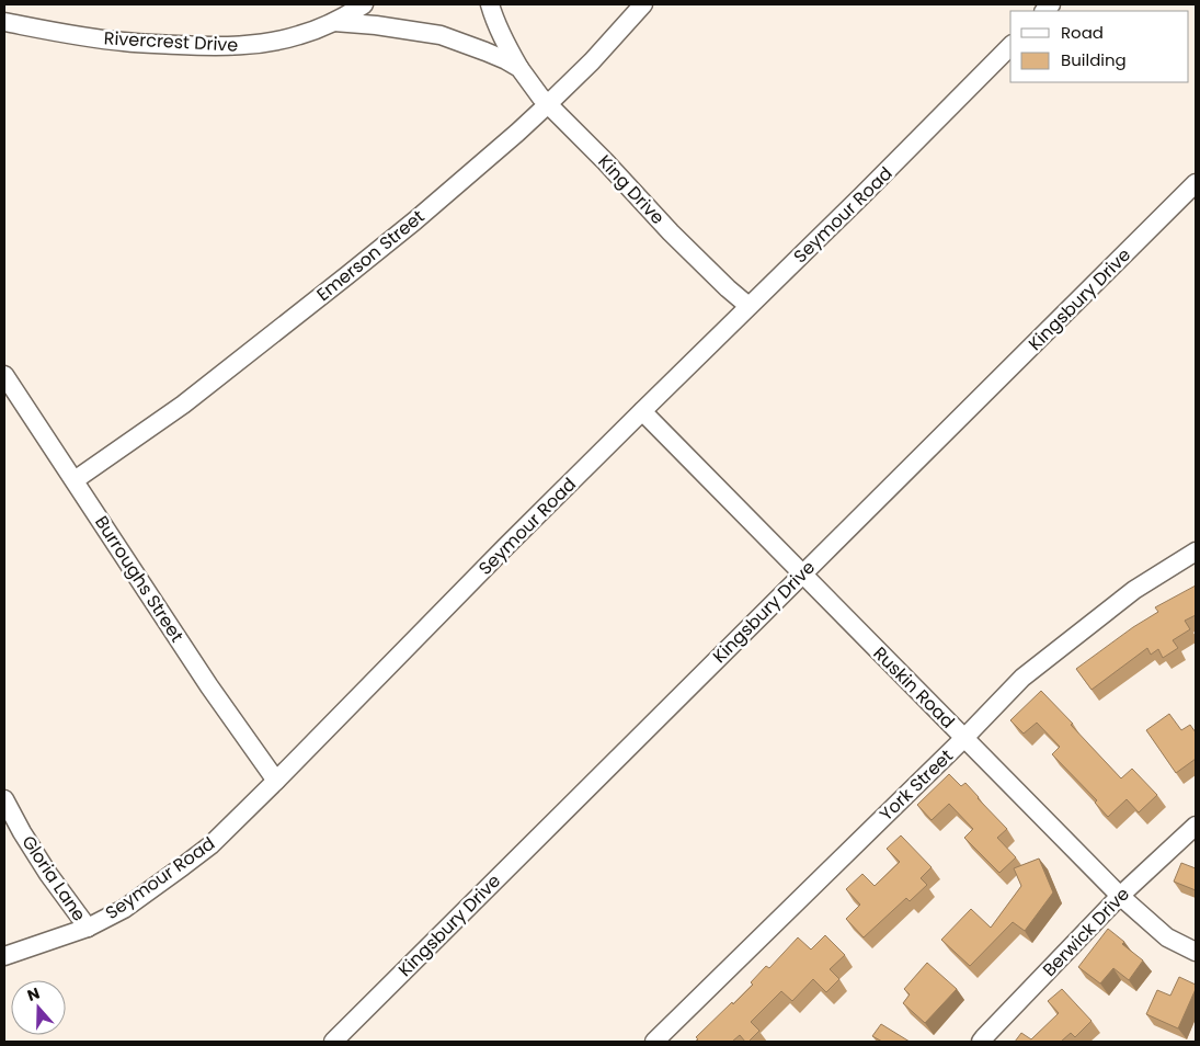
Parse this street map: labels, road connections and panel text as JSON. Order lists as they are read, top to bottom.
{
  "streets": {
    "street": [
      "Rivercrest Drive",
      "King Drive",
      "Seymour Road",
      "Emerson Street",
      "Kingsbury Drive",
      "Burroughs Street",
      "Ruskin Road",
      "York Street",
      "Gloria Lane",
      "Berwick Drive"
    ]
  },
  "crossings": [
    ["Rivercrest Drive", "King Drive"],
    ["King Drive", "Seymour Road"],
    ["King Drive", "Emerson Street"],
    ["Seymour Road", "Burroughs Street"],
    ["Seymour Road", "Ruskin Road"],
    ["Seymour Road", "Gloria Lane"],
    ["Emerson Street", "Burroughs Street"],
    ["Kingsbury Drive", "Ruskin Road"],
    ["Ruskin Road", "York Street"],
    ["Ruskin Road", "Berwick Drive"]
  ],
  "legend": ["Road", "Building"],
  "north": "top"
}
